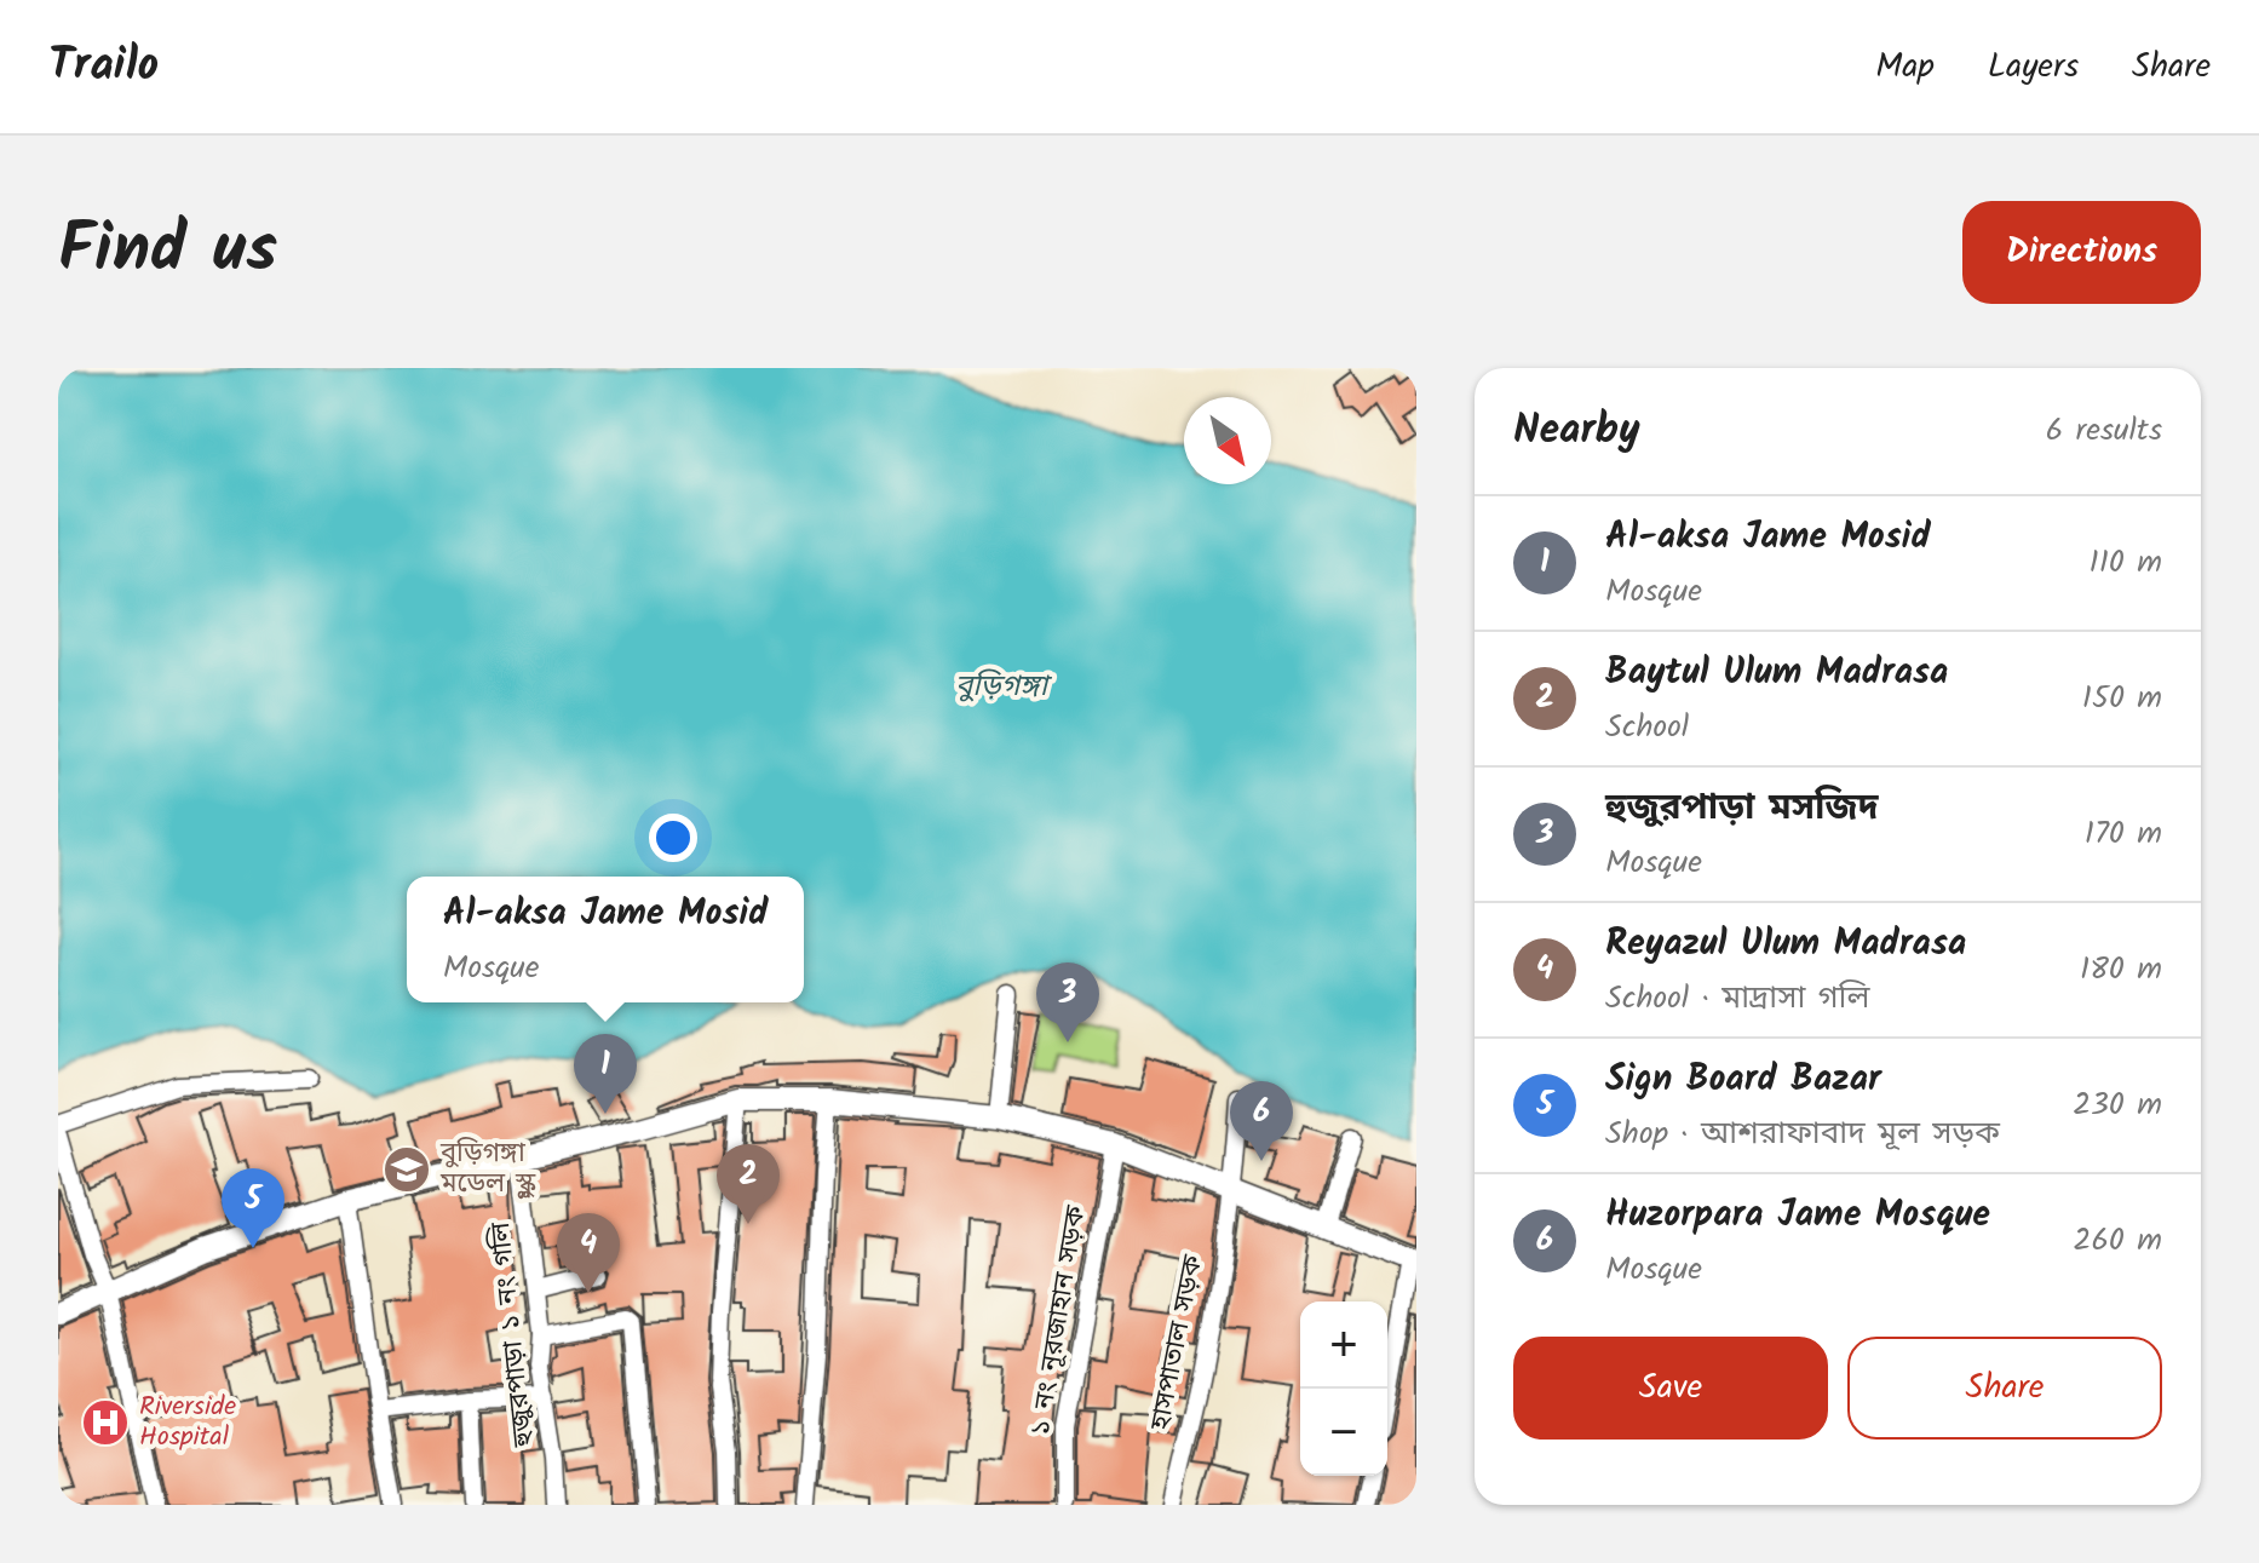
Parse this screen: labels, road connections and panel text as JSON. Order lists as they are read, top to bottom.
{
  "streets": {
    "street": ["১ নং নূরজাহান সড়ক", "হুজুরপাড়া ১ নং গলি", "হাসপাতাল সড়ক"]
  },
  "water": ["বুড়িগঙ্গা"],
  "places": {
    "school or university": ["বুড়িগঙ্গা মডেল স্কুল"],
    "hospital": ["Riverside Hospital"]
  },
  "north": "bottom right",
  "page": {
    "header": "Trailo",
    "nav": ["Map", "Layers", "Share"],
    "title": "Find us",
    "buttons": [
      "Directions",
      ["Save", "Share"]
    ],
    "heading": ["Nearby", "6 results"],
    "list": [
      {
        "mark": "1",
        "name": "Al-aksa Jame Mosid",
        "note": "Mosque",
        "value": "110 m"
      },
      {
        "mark": "2",
        "name": "Baytul Ulum Madrasa",
        "note": "School",
        "value": "150 m"
      },
      {
        "mark": "3",
        "name": "হুজুরপাড়া মসজিদ",
        "note": "Mosque",
        "value": "170 m"
      },
      {
        "mark": "4",
        "name": "Reyazul Ulum Madrasa",
        "note": "School · মাদ্রাসা গলি",
        "value": "180 m"
      },
      {
        "mark": "5",
        "name": "Sign Board Bazar",
        "note": "Shop · আশরাফাবাদ মূল সড়ক",
        "value": "230 m"
      },
      {
        "mark": "6",
        "name": "Huzorpara Jame Mosque",
        "note": "Mosque",
        "value": "260 m"
      }
    ],
    "popup": ["Al-aksa Jame Mosid", "Mosque"],
    "pins": [
      "3",
      "1",
      "6",
      "2",
      "5",
      "4"
    ],
    "map_buttons": ["+", "−"]
  }
}
